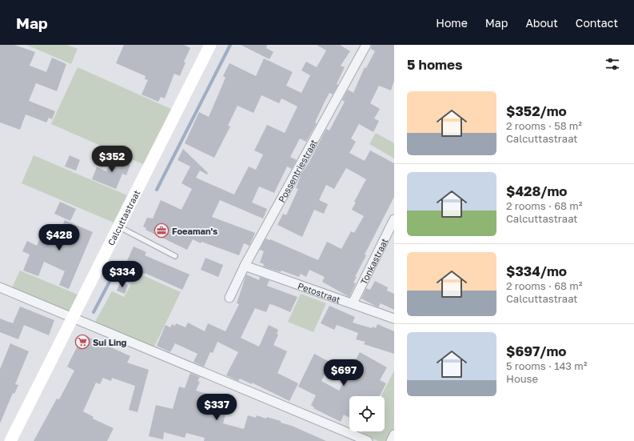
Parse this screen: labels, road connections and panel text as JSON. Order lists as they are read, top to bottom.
{
  "streets": {
    "street": [
      "Possentriestraat",
      "Calcuttastraat",
      "Tonkastraat",
      "Petostraat"
    ]
  },
  "crossings": [
    ["Possentriestraat", "Petostraat"],
    ["Tonkastraat", "Petostraat"]
  ],
  "places": {
    "office": ["Foeaman's"],
    "supermarket": ["Sui Ling"]
  },
  "page": {
    "header": "Map",
    "nav": [
      "Home",
      "Map",
      "About",
      "Contact"
    ],
    "heading": "5 homes",
    "list": [
      {
        "name": "$352/mo",
        "note": "2 rooms · 58 m² · Calcuttastraat"
      },
      {
        "name": "$428/mo",
        "note": "2 rooms · 68 m² · Calcuttastraat"
      },
      {
        "name": "$334/mo",
        "note": "2 rooms · 68 m² · Calcuttastraat"
      },
      {
        "name": "$697/mo",
        "note": "5 rooms · 143 m² · House"
      }
    ],
    "price": [
      "$352",
      "$428",
      "$334",
      "$697",
      "$337"
    ]
  }
}
